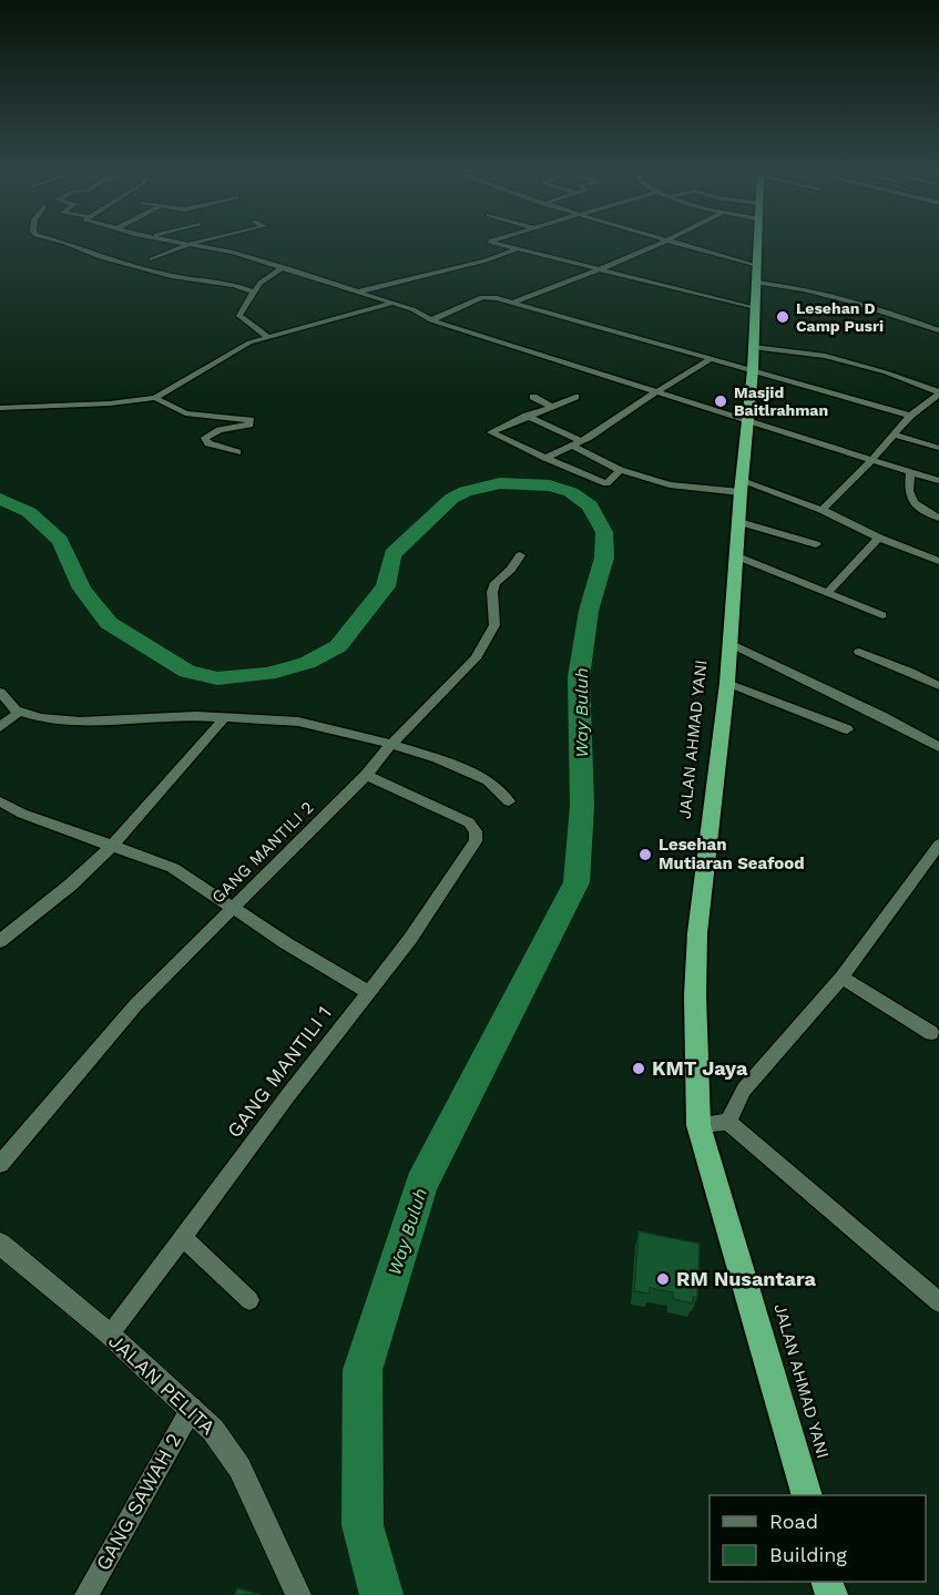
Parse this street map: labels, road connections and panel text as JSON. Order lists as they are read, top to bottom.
{
  "streets": {
    "highway": ["JALAN AHMAD YANI"],
    "street": [
      "GANG MANTILI 2",
      "GANG MANTILI 1",
      "JALAN PELITA",
      "GANG SAWAH 2"
    ]
  },
  "crossings": [
    ["GANG MANTILI 2", "GANG MANTILI 1"],
    ["GANG MANTILI 1", "JALAN PELITA"],
    ["JALAN PELITA", "GANG SAWAH 2"]
  ],
  "water": ["Way Buluh"],
  "places": [
    "Lesehan D Camp Pusri",
    "Masjid Baitlrahman",
    "Lesehan Mutiaran Seafood",
    "KMT Jaya",
    "RM Nusantara"
  ],
  "legend": ["Road", "Building"]
}
